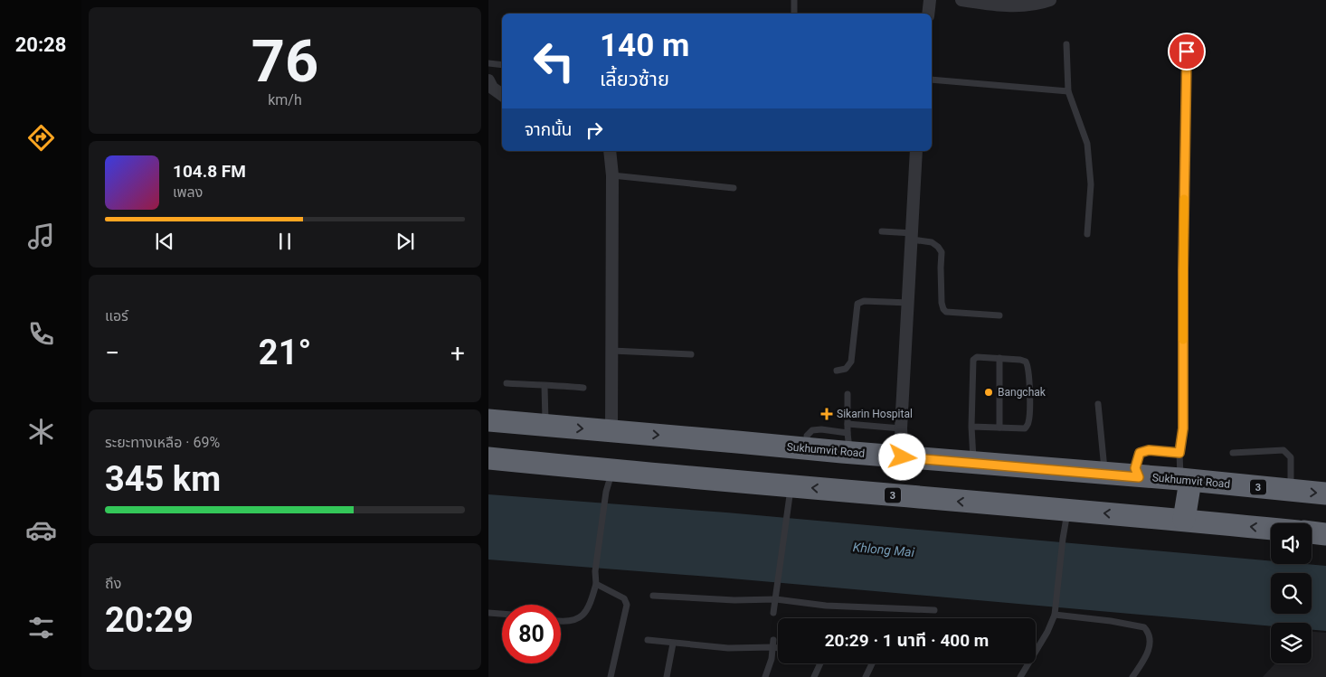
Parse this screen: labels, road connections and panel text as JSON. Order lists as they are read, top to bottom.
{
  "streets": {
    "highway": ["Sukhumvit Road", "3"]
  },
  "water": ["Khlong Mai"],
  "places": {
    "other": ["Bangchak"],
    "health": ["Sikarin Hospital"]
  },
  "page": {
    "tabs": "20:28",
    "tile": [
      ["76", "km/h"],
      "แอร์",
      ["ระยะทางเหลือ · 69%", "345 km"],
      ["ถึง", "20:29"]
    ],
    "turn": ["140 m", "เลี้ยวซ้าย"],
    "then": "จากนั้น",
    "song": ["104.8 FM", "เพลง"],
    "heat": ["−", "21°", "+"],
    "limit": "80",
    "trip": "20:29 · 1 นาที · 400 m"
  }
}
